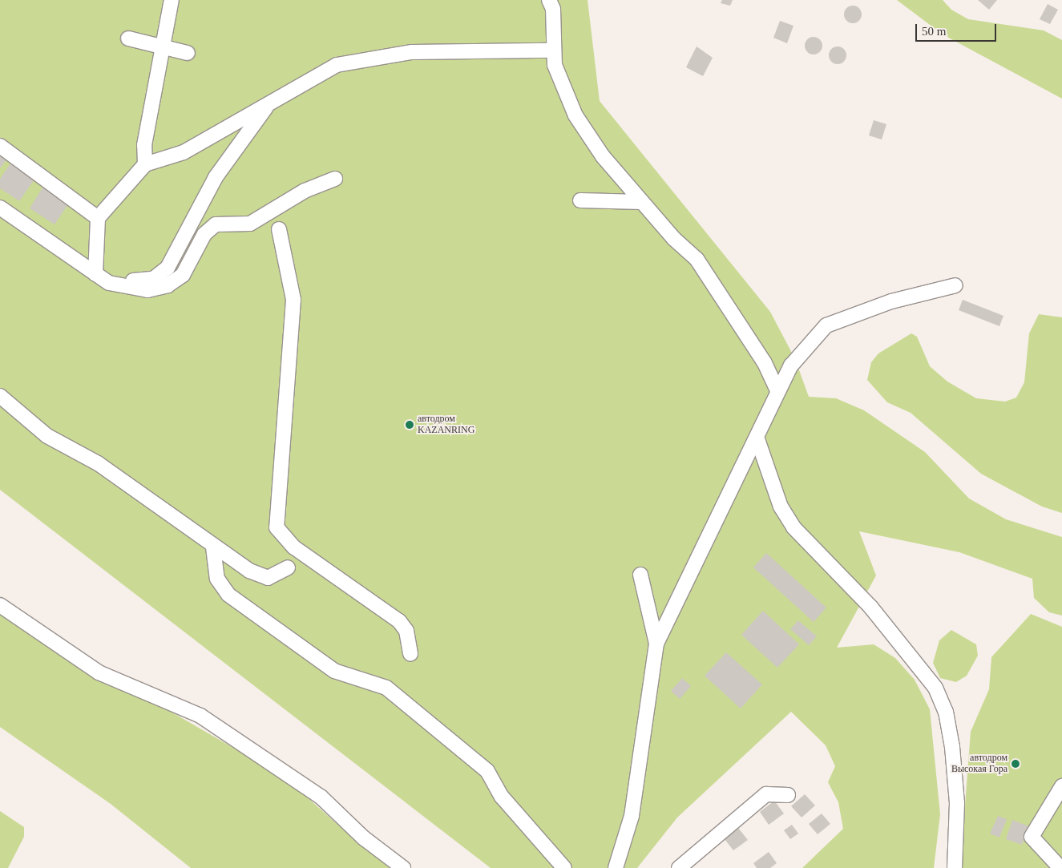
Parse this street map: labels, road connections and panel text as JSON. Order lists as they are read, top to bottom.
{
  "places": ["автодром KAZANRING", "автодром Высокая Гора"],
  "scale_bar": "50 m"
}
